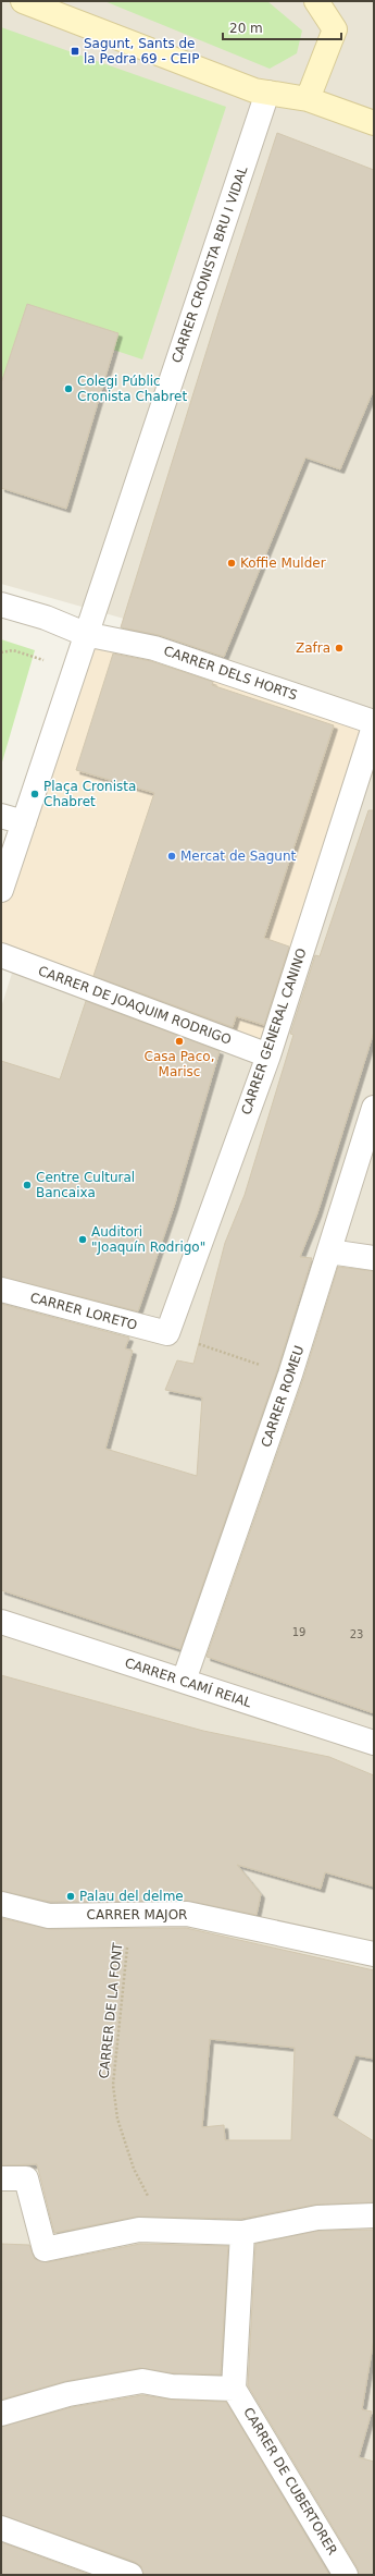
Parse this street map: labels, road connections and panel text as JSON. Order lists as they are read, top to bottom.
{
  "streets": {
    "street": [
      "CARRER CRONISTA BRU I VIDAL",
      "CARRER DELS HORTS",
      "CARRER DE JOAQUIM RODRIGO",
      "CARRER GENERAL CANINO",
      "CARRER LORETO",
      "CARRER ROMEU",
      "CARRER CAMÍ REIAL",
      "CARRER MAJOR",
      "CARRER DE CUBERTORER"
    ],
    "path": ["CARRER DE LA FONT"]
  },
  "crossings": [
    ["CARRER CRONISTA BRU I VIDAL", "CARRER DELS HORTS"],
    ["CARRER DE JOAQUIM RODRIGO", "CARRER GENERAL CANINO"],
    ["CARRER GENERAL CANINO", "CARRER LORETO"],
    ["CARRER ROMEU", "CARRER CAMÍ REIAL"],
    ["CARRER MAJOR", "CARRER DE LA FONT"]
  ],
  "places": {
    "transit": ["Sagunt, Sants de la Pedra 69 - CEIP"],
    "other": [
      "Colegi Públic Cronista Chabret",
      "Koffie Mulder",
      "Zafra",
      "Plaça Cronista Chabret",
      "Mercat de Sagunt",
      "Casa Paco, Marisc",
      "Centre Cultural Bancaixa",
      "Auditori \"Joaquín Rodrigo\"",
      "Palau del delme"
    ]
  },
  "house_numbers": ["19", "23"],
  "scale_bar": "20 m"
}
